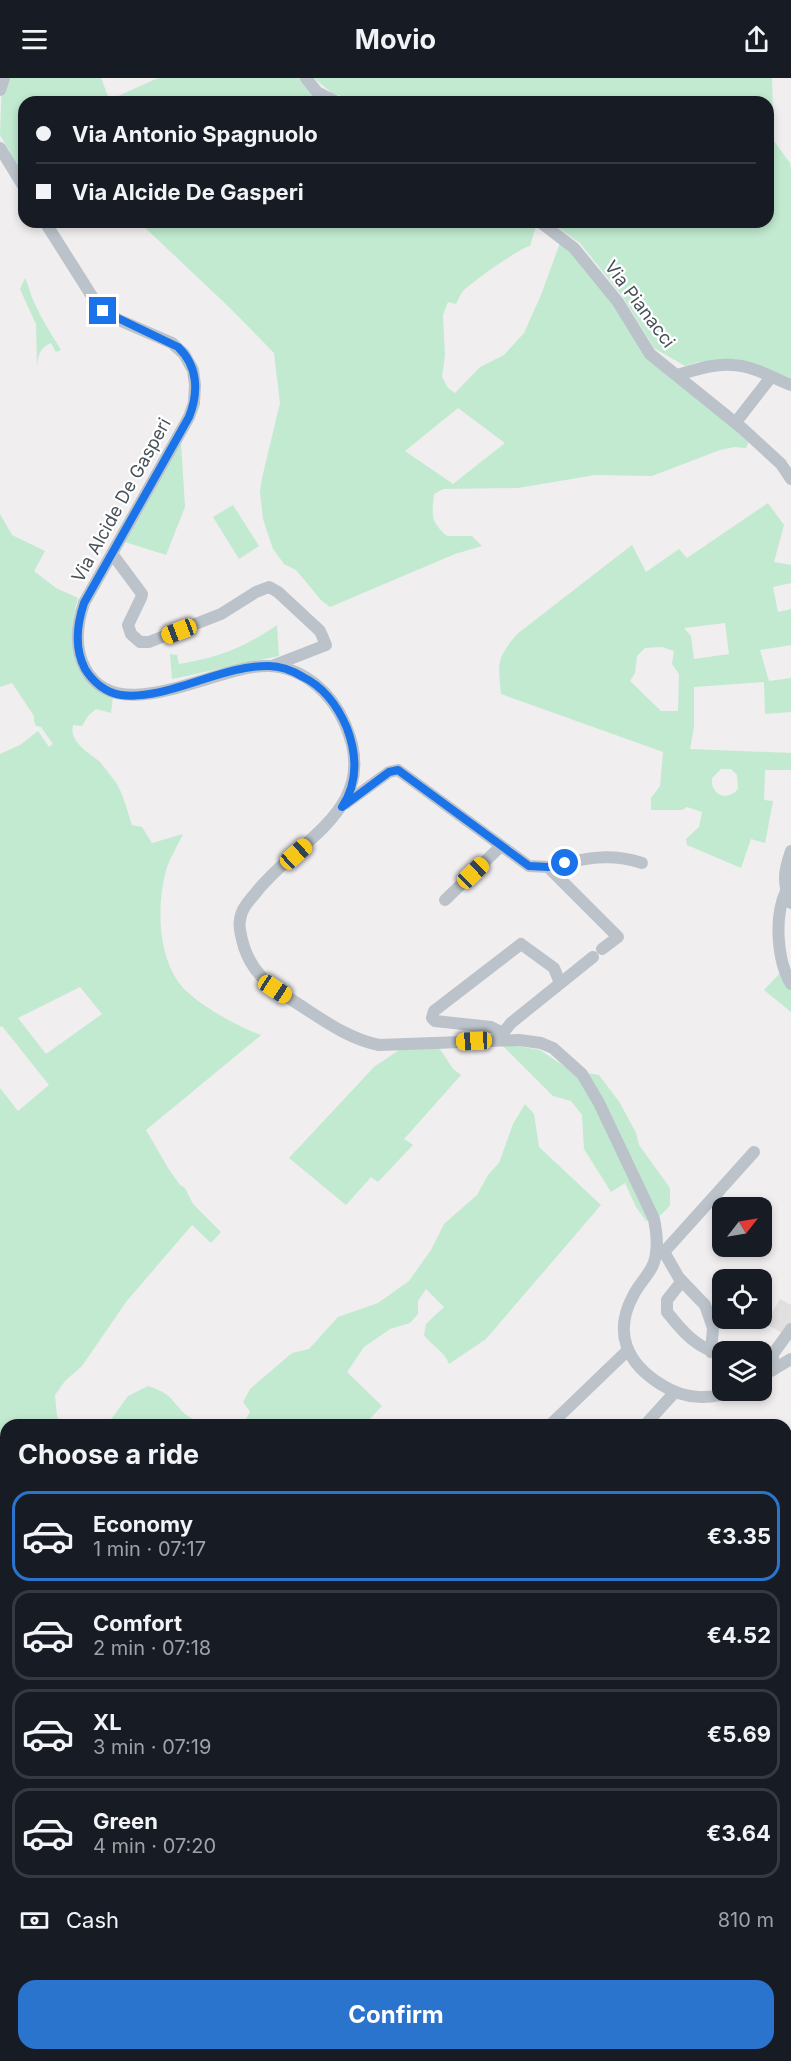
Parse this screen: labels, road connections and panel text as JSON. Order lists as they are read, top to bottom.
{
  "streets": {
    "street": ["Via Pianacci", "Via Alcide De Gasperi"]
  },
  "north": "top right",
  "page": {
    "header": "Movio",
    "banner": ["Via Antonio Spagnuolo", "Via Alcide De Gasperi"],
    "heading": "Choose a ride",
    "list": [
      {
        "name": "Economy",
        "note": "1 min · 07:17",
        "value": "€3.35"
      },
      {
        "name": "Comfort",
        "note": "2 min · 07:18",
        "value": "€4.52"
      },
      {
        "name": "XL",
        "note": "3 min · 07:19",
        "value": "€5.69"
      },
      {
        "name": "Green",
        "note": "4 min · 07:20",
        "value": "€3.64"
      }
    ],
    "pay": ["Cash", "810 m"],
    "buttons": "Confirm"
  }
}
